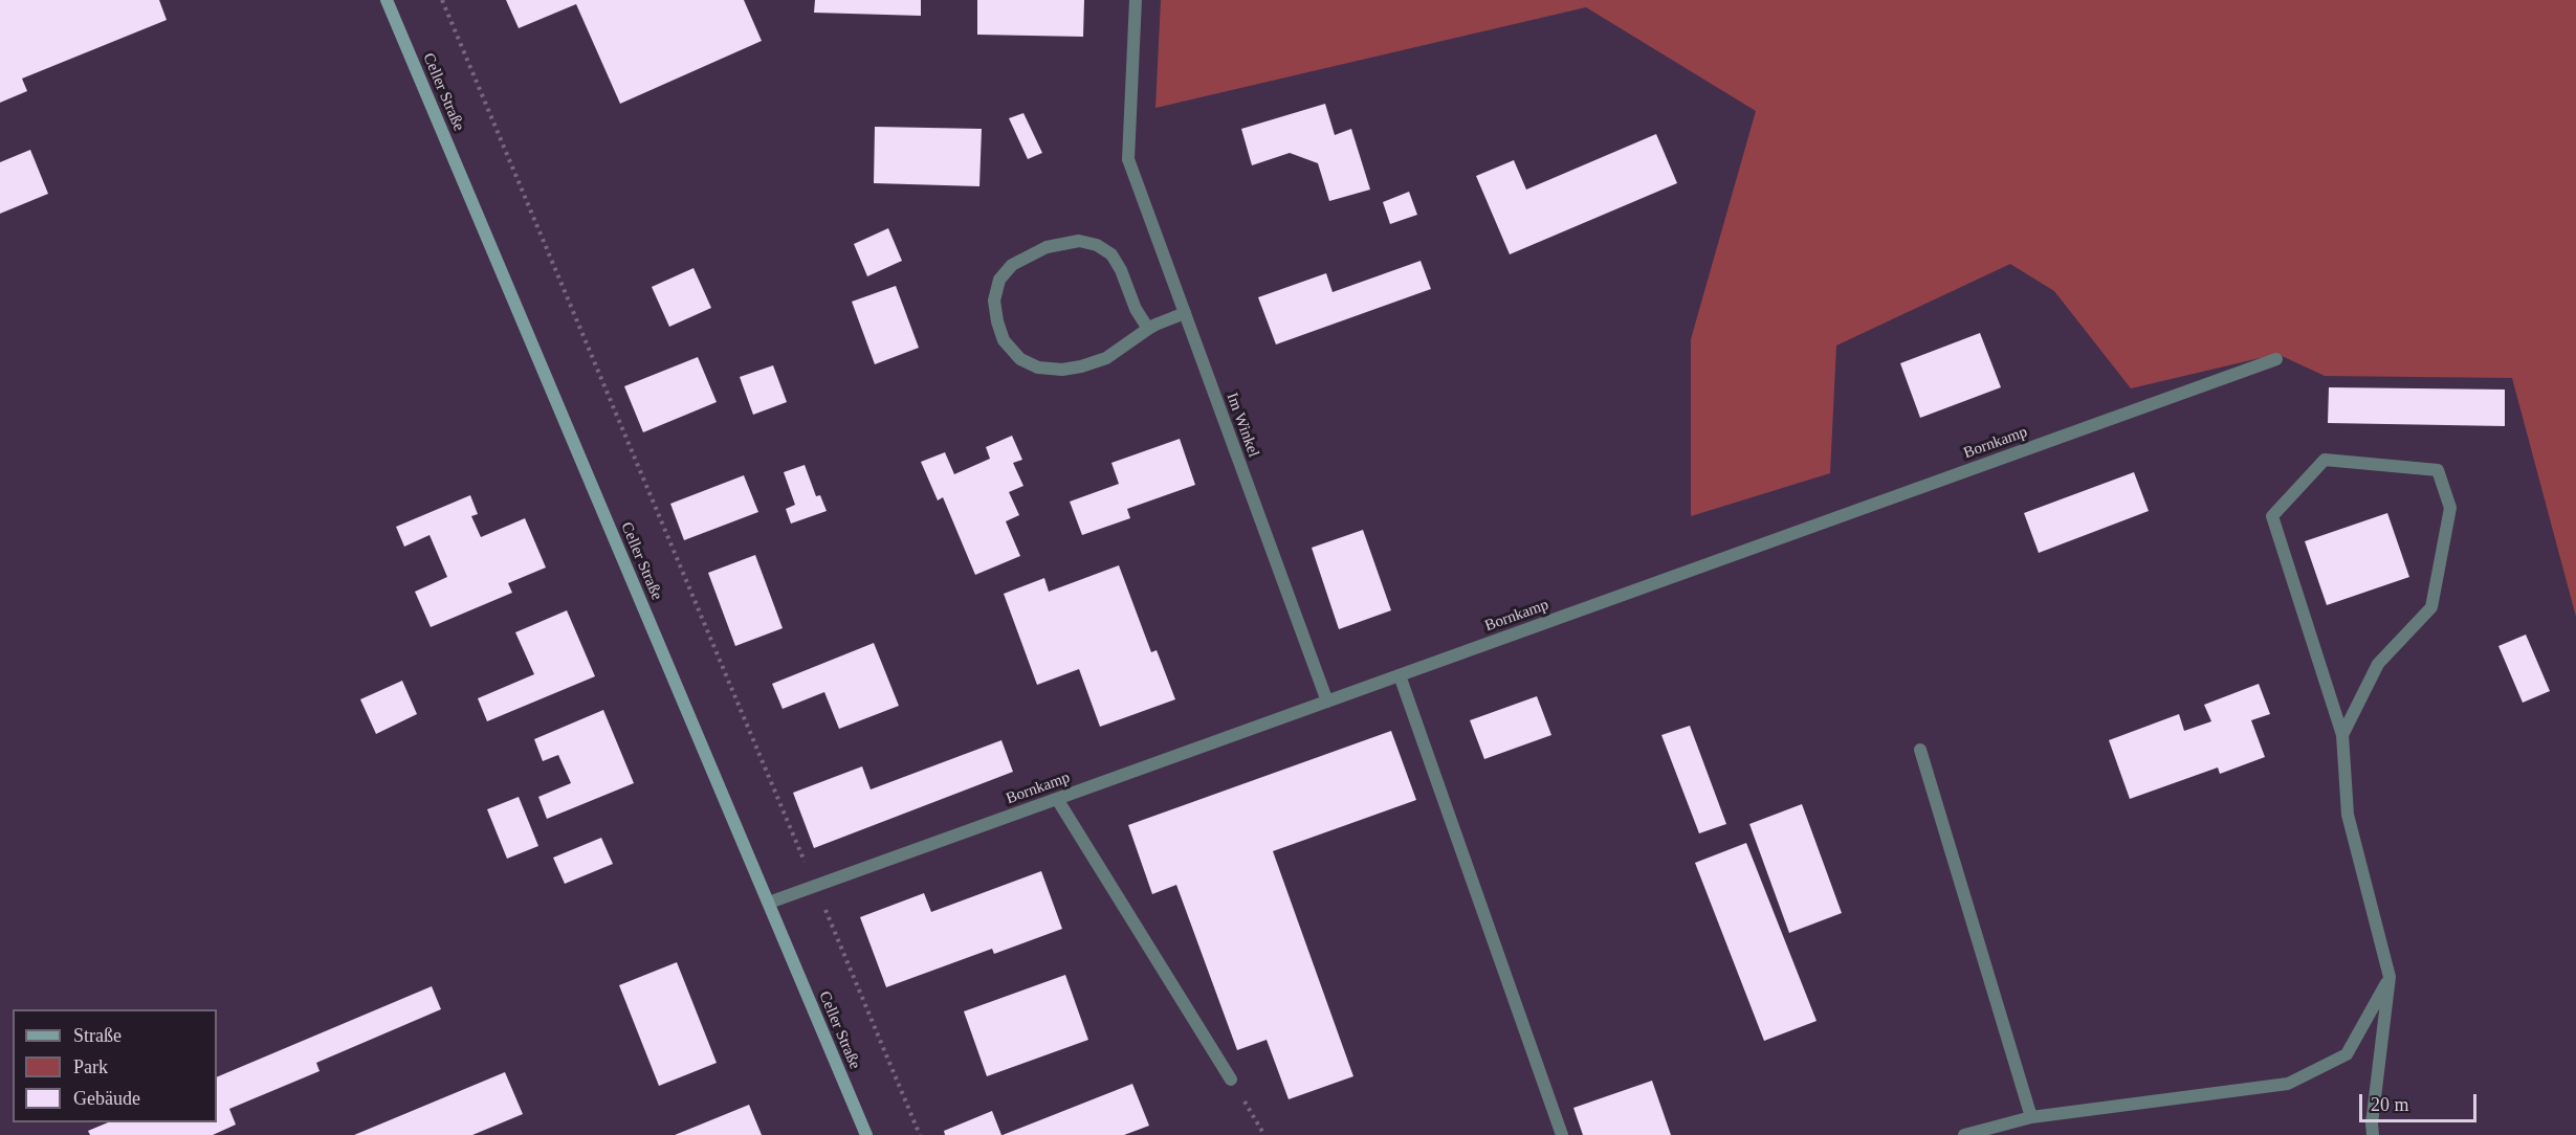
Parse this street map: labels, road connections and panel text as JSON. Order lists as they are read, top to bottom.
{
  "streets": {
    "main road": ["Celler Straße"],
    "street": ["Im Winkel", "Bornkamp"]
  },
  "crossings": [
    ["Celler Straße", "Bornkamp"],
    ["Im Winkel", "Bornkamp"]
  ],
  "legend": ["Straße", "Park", "Gebäude"],
  "scale_bar": "20 m"
}
